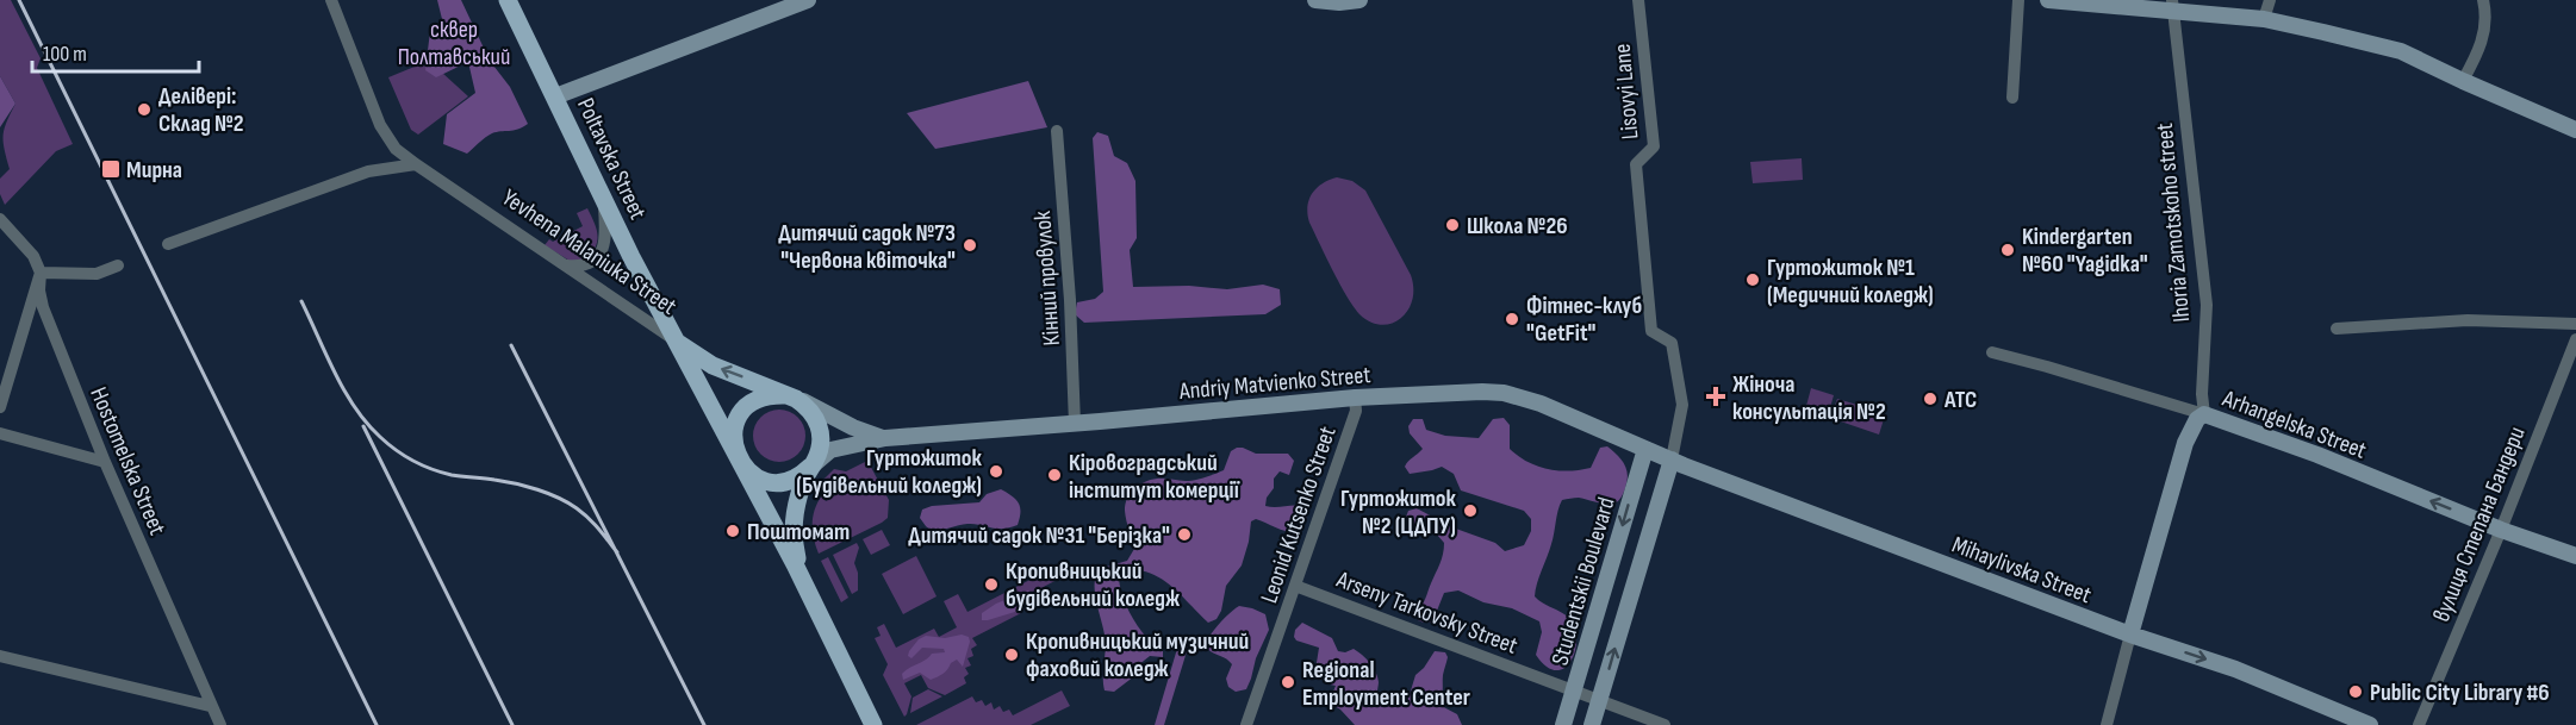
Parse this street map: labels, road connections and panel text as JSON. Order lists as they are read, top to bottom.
{
  "streets": {
    "main road": ["Poltavska Street", "Yevhena Malaniuka Street"],
    "street": [
      "Lisovyi Lane",
      "Ihoria Zamotskoho street",
      "Кінний провулок",
      "Andriy Matvienko Street",
      "Arhangelska Street",
      "Hostomelska Street",
      "Leonid Kutsenko Street",
      "вулиця Степана Бандери",
      "Mihaylivska Street",
      "Studentskii Boulevard",
      "Arseny Tarkovsky Street"
    ]
  },
  "crossings": [
    ["Lisovyi Lane", "Andriy Matvienko Street"],
    ["Lisovyi Lane", "Mihaylivska Street"],
    ["Lisovyi Lane", "Studentskii Boulevard"],
    ["Poltavska Street", "Yevhena Malaniuka Street"],
    ["Ihoria Zamotskoho street", "Arhangelska Street"],
    ["Yevhena Malaniuka Street", "Andriy Matvienko Street"],
    ["Кінний провулок", "Andriy Matvienko Street"],
    ["Andriy Matvienko Street", "Leonid Kutsenko Street"],
    ["Andriy Matvienko Street", "Mihaylivska Street"],
    ["Andriy Matvienko Street", "Studentskii Boulevard"],
    ["Arhangelska Street", "вулиця Степана Бандери"],
    ["Leonid Kutsenko Street", "Arseny Tarkovsky Street"],
    ["Mihaylivska Street", "Studentskii Boulevard"],
    ["Studentskii Boulevard", "Arseny Tarkovsky Street"]
  ],
  "one_way": ["Arhangelska Street"],
  "parks": ["сквер Полтавський"],
  "places": {
    "other": [
      "Делівері: Склад №2",
      "Школа №26",
      "Дитячий садок №73 \"Червона квіточка\"",
      "Kindergarten №60 \"Yagidka\"",
      "Гуртожиток №1 (Медичний коледж)",
      "Фітнес-клуб \"GetFit\"",
      "АТС",
      "Гуртожиток (Будівельний коледж)",
      "Кіровоградський інститут комерції",
      "Гуртожиток №2 (ЦДПУ)",
      "Поштомат",
      "Дитячий садок №31 \"Берізка\"",
      "Кропивницький будівельний коледж",
      "Кропивницький музичний фаховий коледж",
      "Regional Employment Center",
      "Public City Library #6"
    ],
    "transit": ["Мирна"],
    "health": ["Жіноча консультація №2"]
  },
  "scale_bar": "100 m"
}
